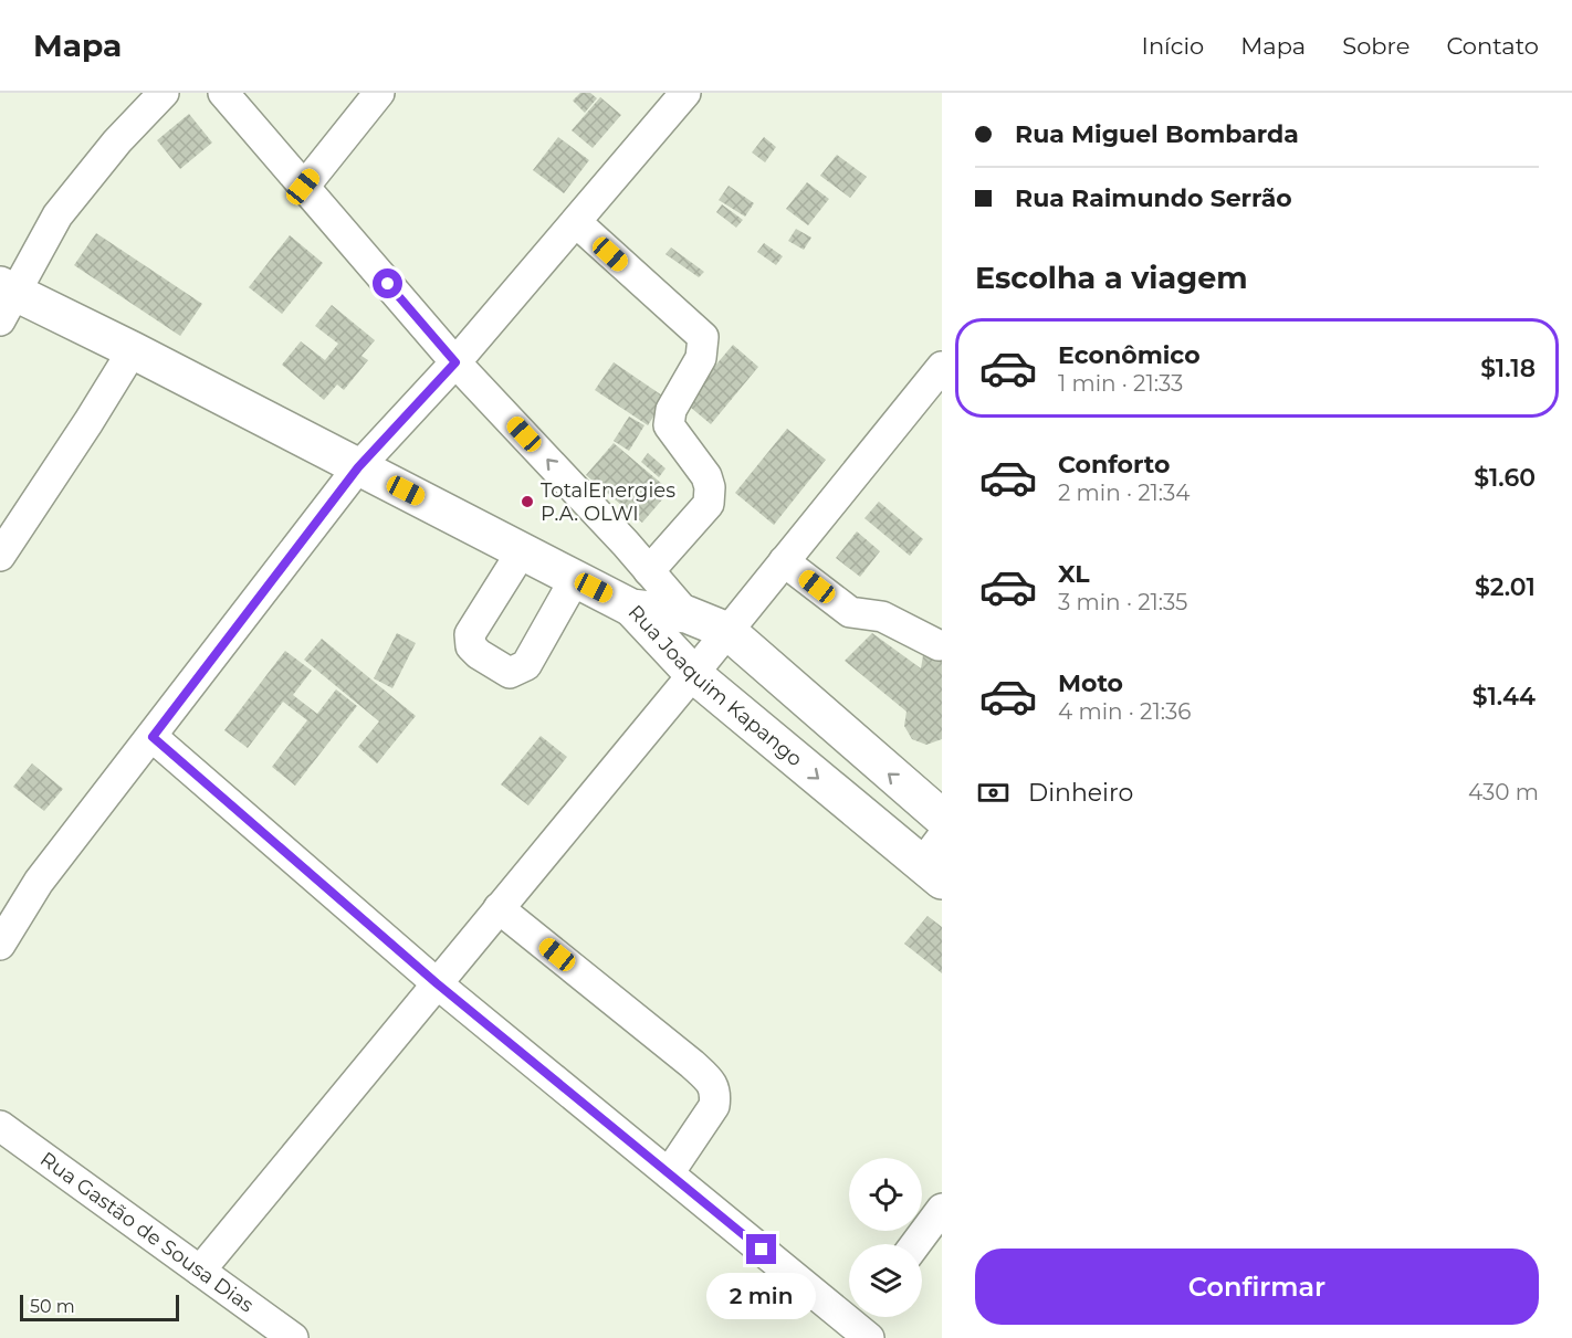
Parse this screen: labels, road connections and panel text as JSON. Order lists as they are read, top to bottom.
{
  "streets": {
    "main road": ["Rua Joaquim Kapango"],
    "street": ["Rua Gastão de Sousa Dias"]
  },
  "places": ["TotalEnergies P.A. OLWI"],
  "scale_bar": "50 m",
  "page": {
    "header": "Mapa",
    "nav": [
      "Início",
      "Mapa",
      "Sobre",
      "Contato"
    ],
    "banner": ["Rua Miguel Bombarda", "Rua Raimundo Serrão"],
    "heading": "Escolha a viagem",
    "list": [
      {
        "name": "Econômico",
        "note": "1 min · 21:33",
        "value": "$1.18"
      },
      {
        "name": "Conforto",
        "note": "2 min · 21:34",
        "value": "$1.60"
      },
      {
        "name": "XL",
        "note": "3 min · 21:35",
        "value": "$2.01"
      },
      {
        "name": "Moto",
        "note": "4 min · 21:36",
        "value": "$1.44"
      }
    ],
    "pay": ["Dinheiro", "430 m"],
    "buttons": "Confirmar",
    "bubble": "2 min",
    "scale": "50 m"
  }
}
